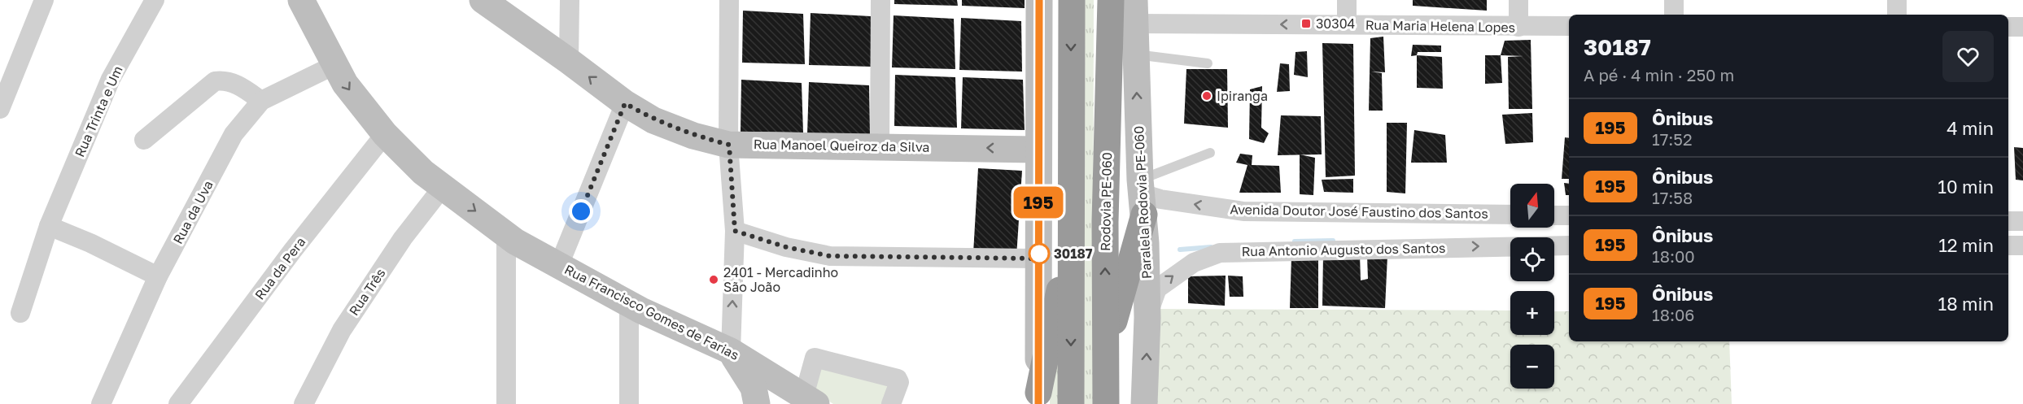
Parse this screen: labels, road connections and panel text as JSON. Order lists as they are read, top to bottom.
{
  "streets": {
    "highway": ["Rodovia PE-060"],
    "street": [
      "Rua Maria Helena Lopes",
      "Rua Trinta e Um",
      "Rua Manoel Queiroz da Silva",
      "Paralela Rodovia PE-060",
      "Avenida Doutor José Faustino dos Santos",
      "Rua da Uva",
      "Rua Antonio Augusto dos Santos",
      "Rua da Pera",
      "Rua Três",
      "Rua Francisco Gomes de Farias"
    ]
  },
  "crossings": [
    ["Rua Maria Helena Lopes", "Paralela Rodovia PE-060"],
    ["Paralela Rodovia PE-060", "Avenida Doutor José Faustino dos Santos"],
    ["Paralela Rodovia PE-060", "Rua Antonio Augusto dos Santos"],
    ["Rua da Uva", "Rua Francisco Gomes de Farias"],
    ["Rua da Pera", "Rua Francisco Gomes de Farias"],
    ["Rua Três", "Rua Francisco Gomes de Farias"]
  ],
  "one_way": ["Rua Maria Helena Lopes", "Avenida Doutor José Faustino dos Santos", "Rua Antonio Augusto dos Santos"],
  "places": {
    "transit": ["30304"],
    "other": ["Ipiranga", "30187", "2401 - Mercadinho São João"]
  },
  "lines": ["bus line 195"],
  "north": "top",
  "page": {
    "on_map": "195",
    "heading": ["30187", "A pé · 4 min · 250 m"],
    "list": [
      {
        "mark": "195",
        "name": "Ônibus",
        "note": "17:52",
        "value": "4 min"
      },
      {
        "mark": "195",
        "name": "Ônibus",
        "note": "17:58",
        "value": "10 min"
      },
      {
        "mark": "195",
        "name": "Ônibus",
        "note": "18:00",
        "value": "12 min"
      },
      {
        "mark": "195",
        "name": "Ônibus",
        "note": "18:06",
        "value": "18 min"
      }
    ],
    "map_buttons": ["+", "−"]
  }
}
